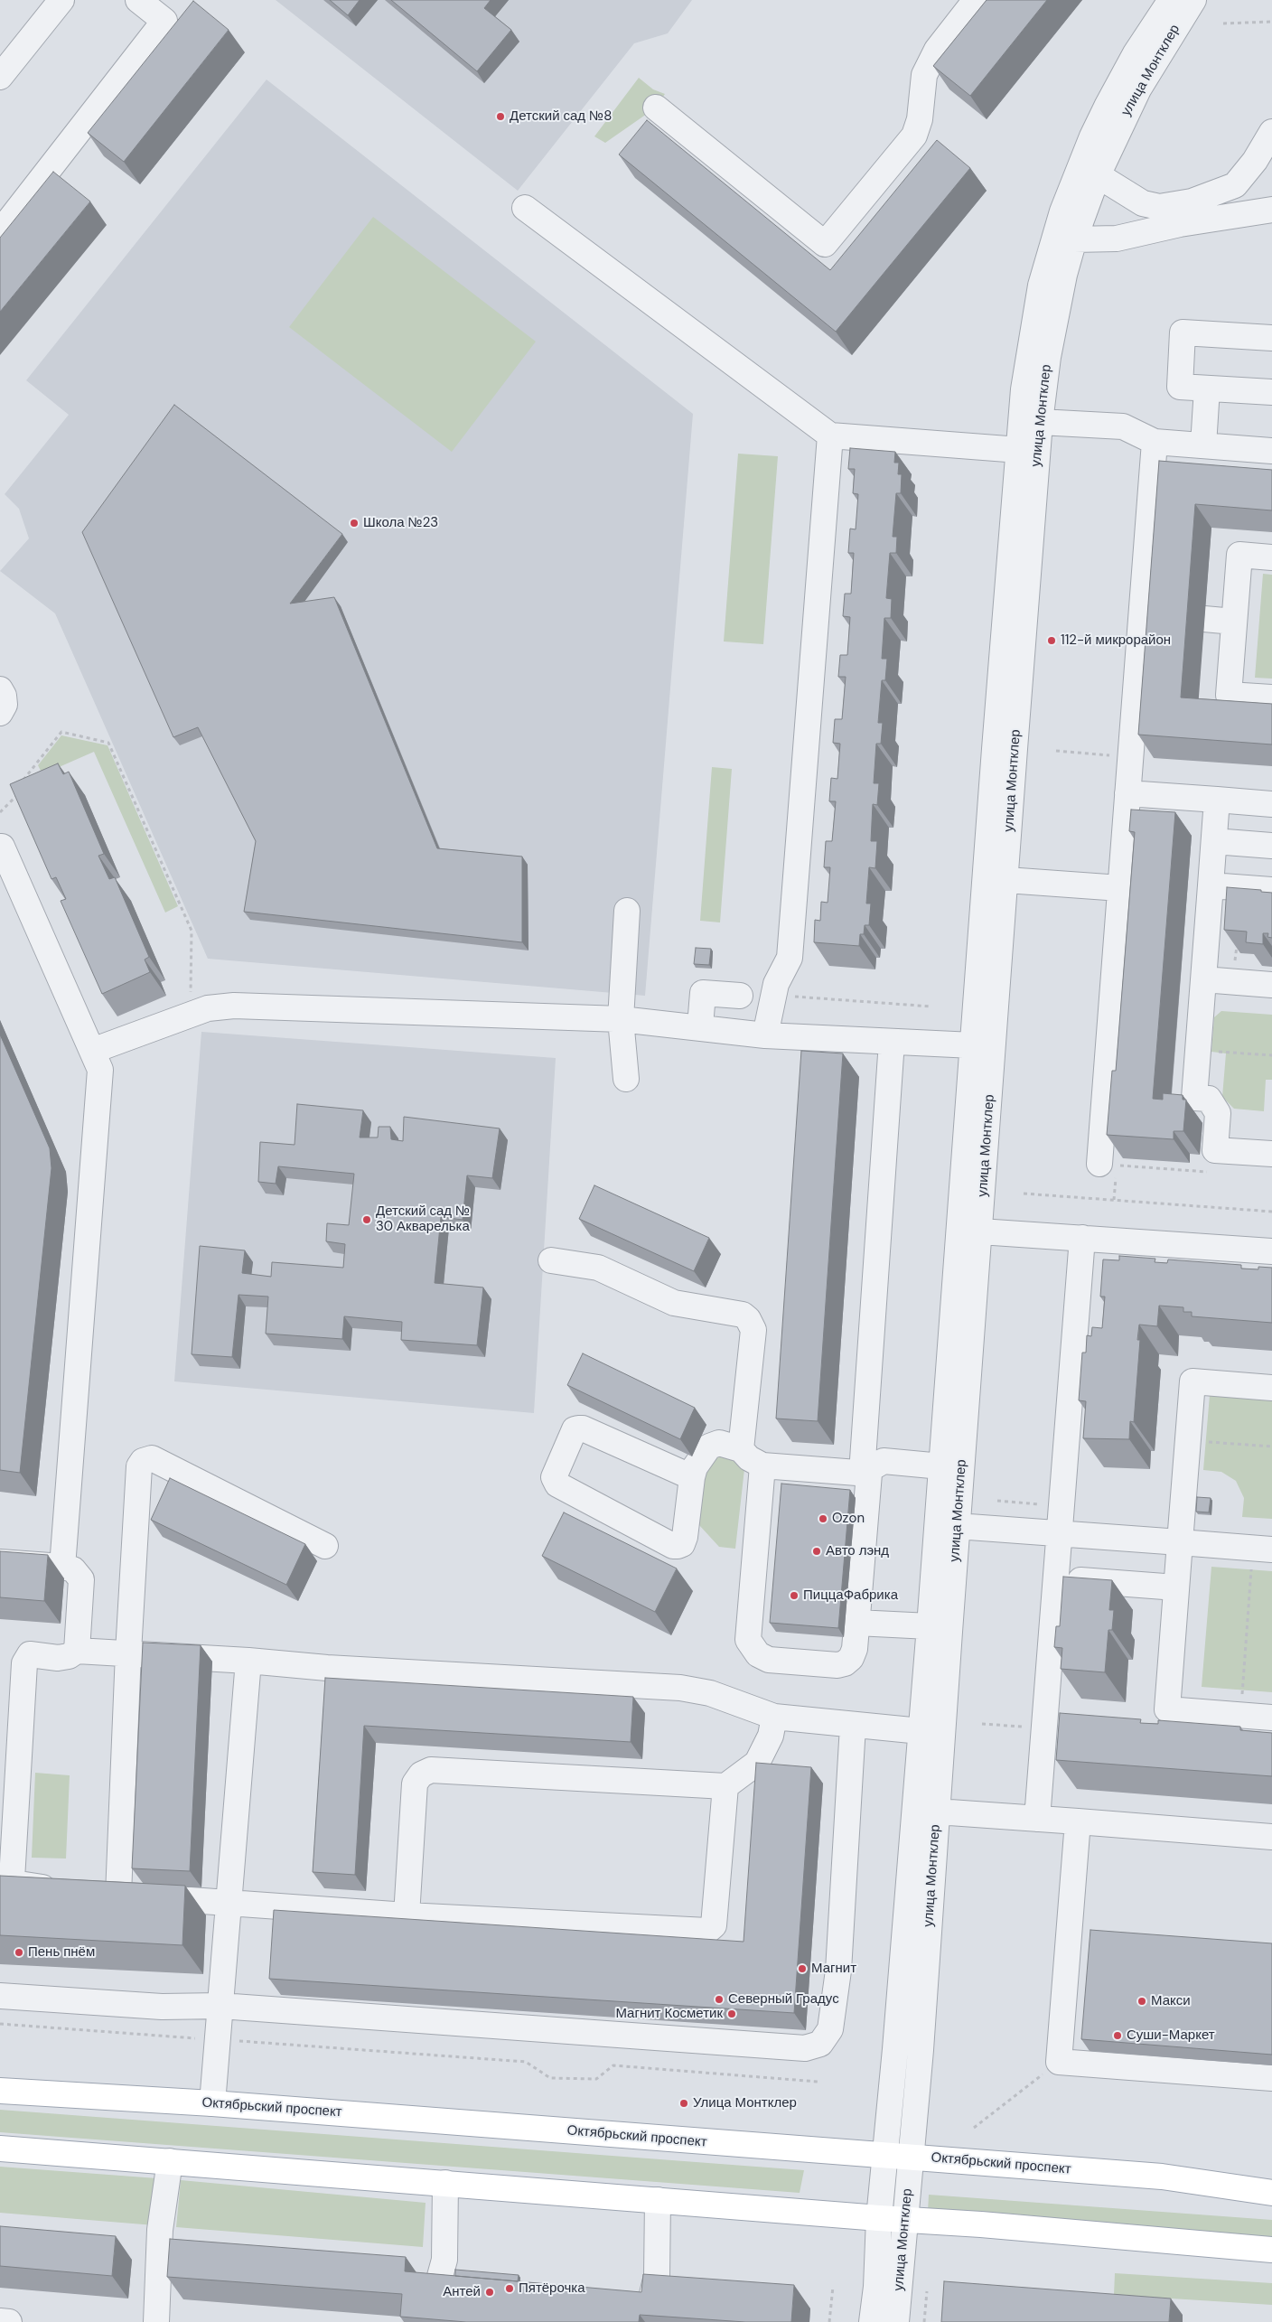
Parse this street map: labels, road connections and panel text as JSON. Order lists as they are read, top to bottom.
{
  "streets": {
    "main road": ["Октябрьский проспект"],
    "street": ["улица Монтклер"]
  },
  "crossings": [
    ["улица Монтклер", "Октябрьский проспект"]
  ],
  "places": [
    "Детский сад №8",
    "Школа №23",
    "112-й микрорайон",
    "Детский сад № 30 Акварелька",
    "Ozon",
    "Авто лэнд",
    "ПиццаФабрика",
    "Пень пнём",
    "Магнит",
    "Северный Градус",
    "Макси",
    "Магнит Косметик",
    "Суши-Маркет",
    "Улица Монтклер",
    "Пятёрочка",
    "Антей"
  ]
}
